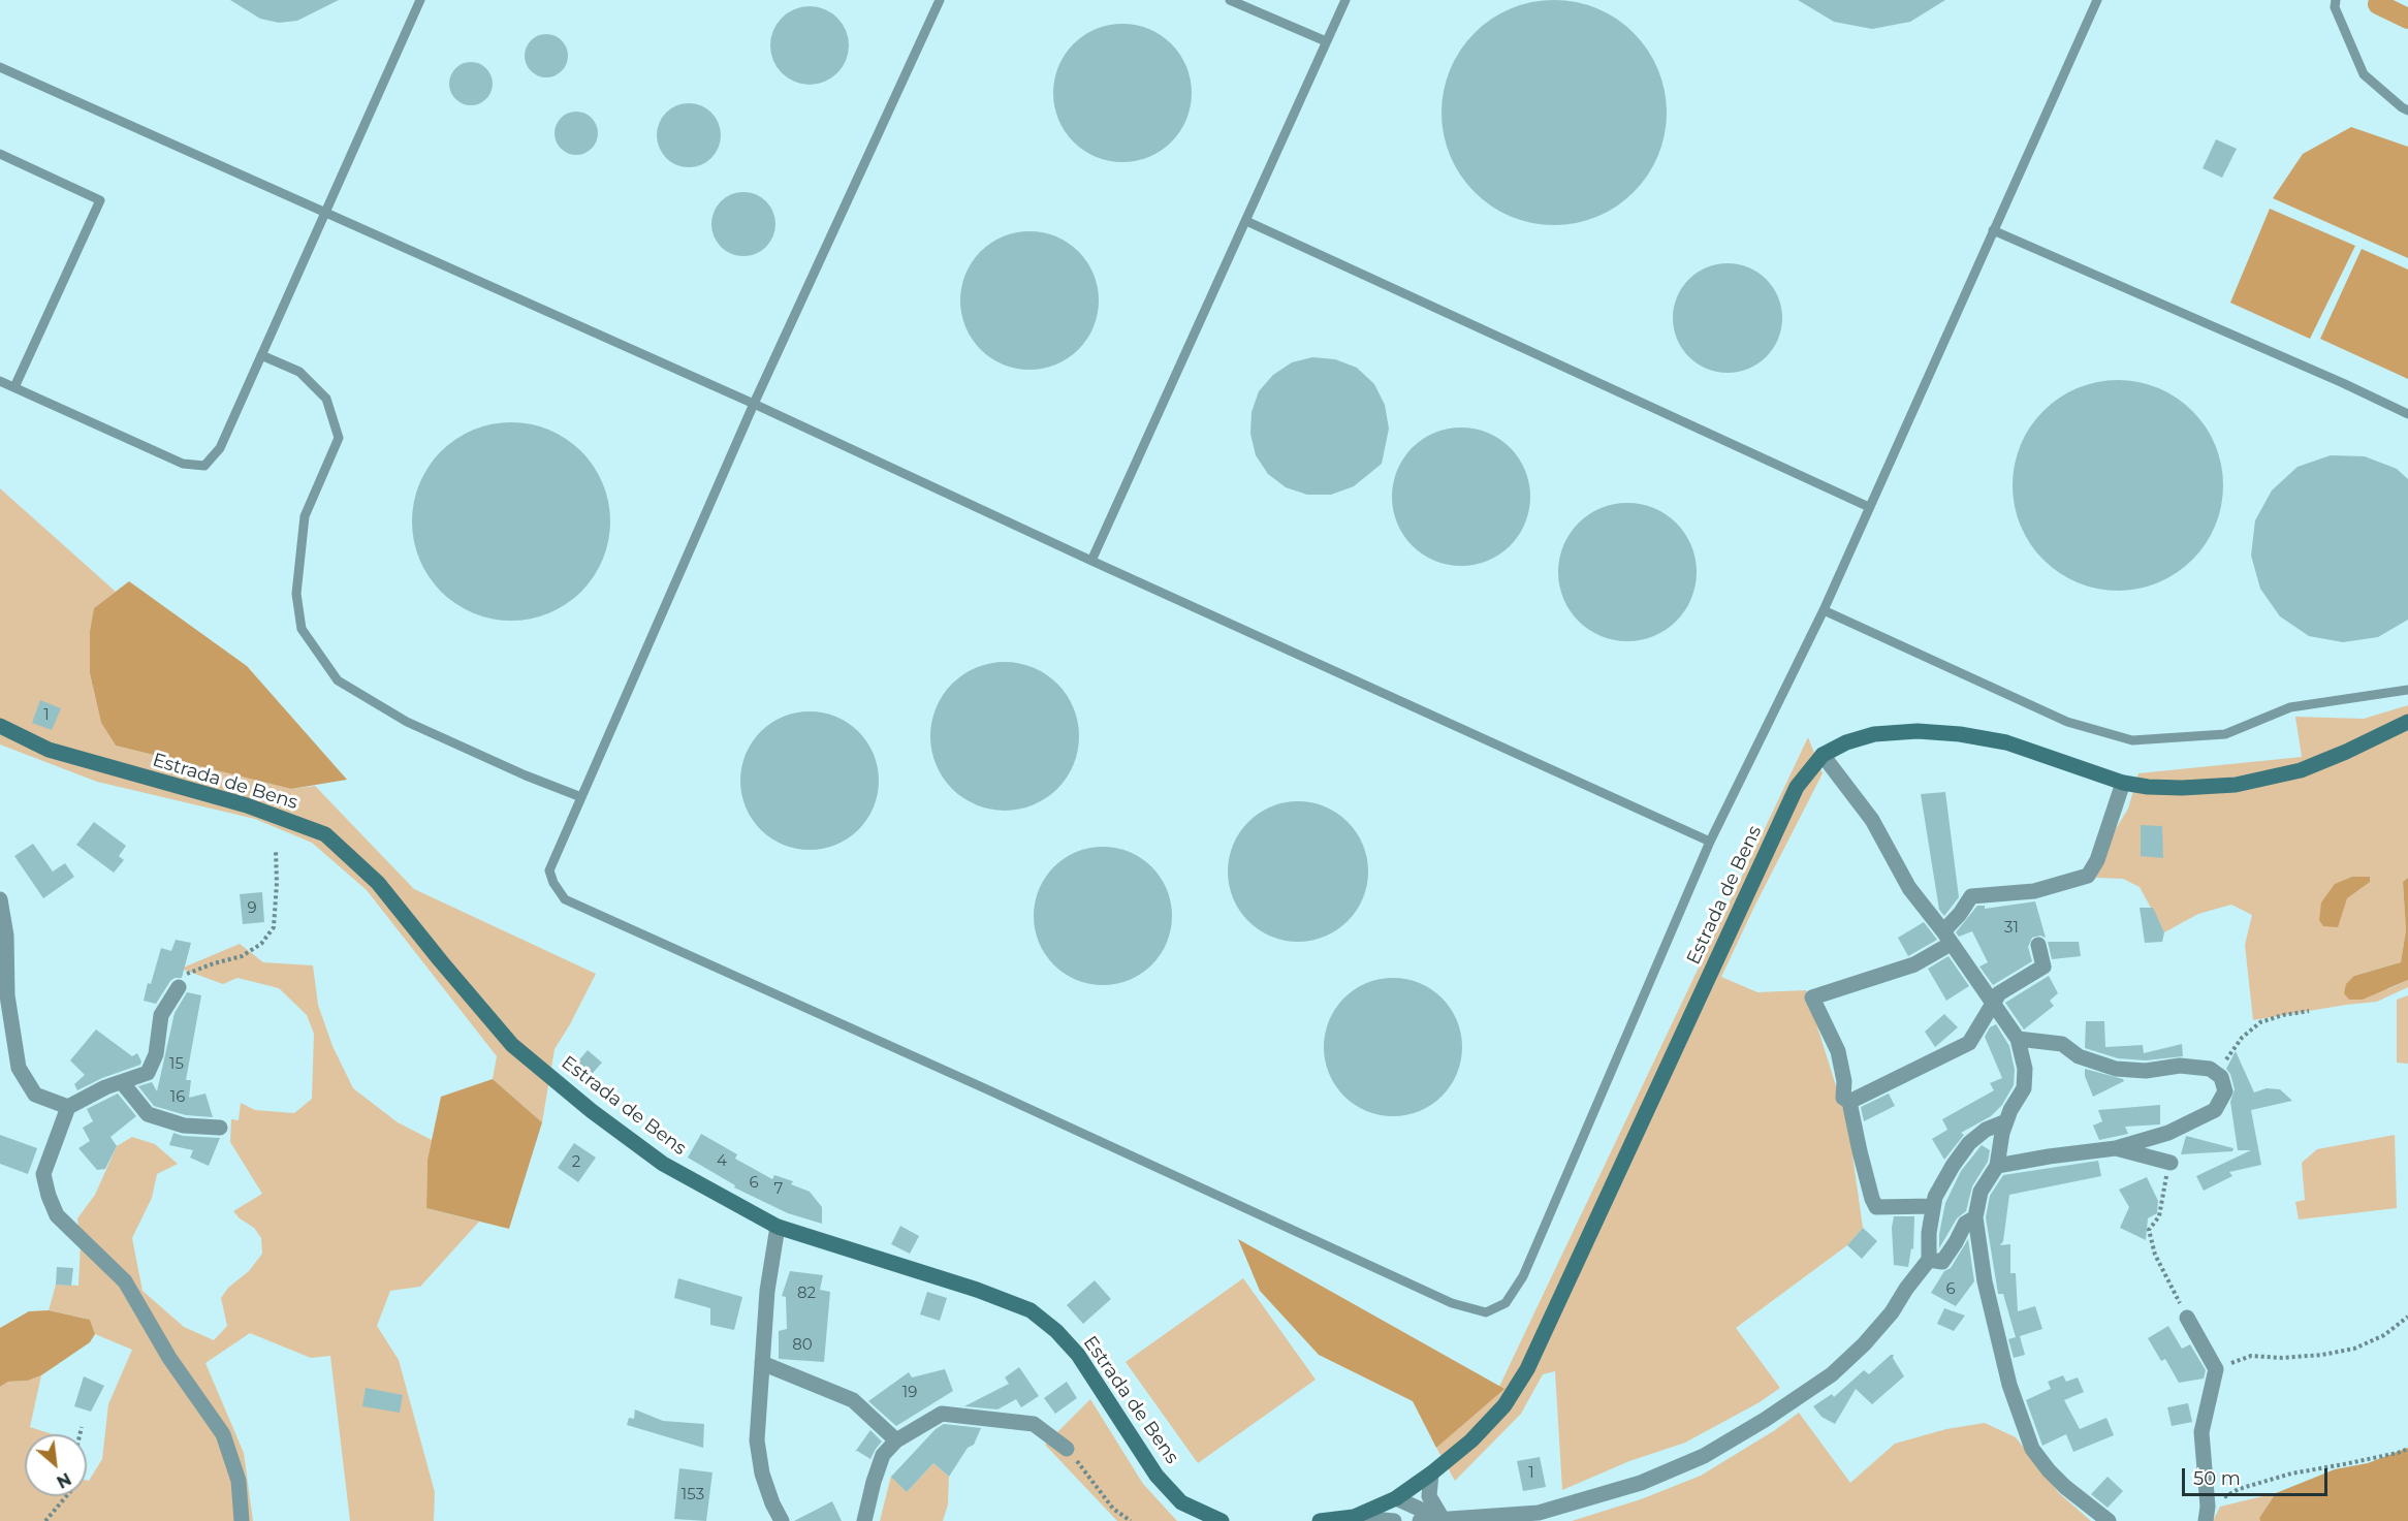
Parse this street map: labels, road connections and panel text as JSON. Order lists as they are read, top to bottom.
{
  "streets": {
    "street": ["Estrada de Bens"]
  },
  "house_numbers": [
    "1",
    "9",
    "31",
    "15",
    "16",
    "4",
    "2",
    "6",
    "7",
    "6",
    "82",
    "80",
    "19",
    "1",
    "153"
  ],
  "scale_bar": "50 m",
  "north": "bottom right"
}
